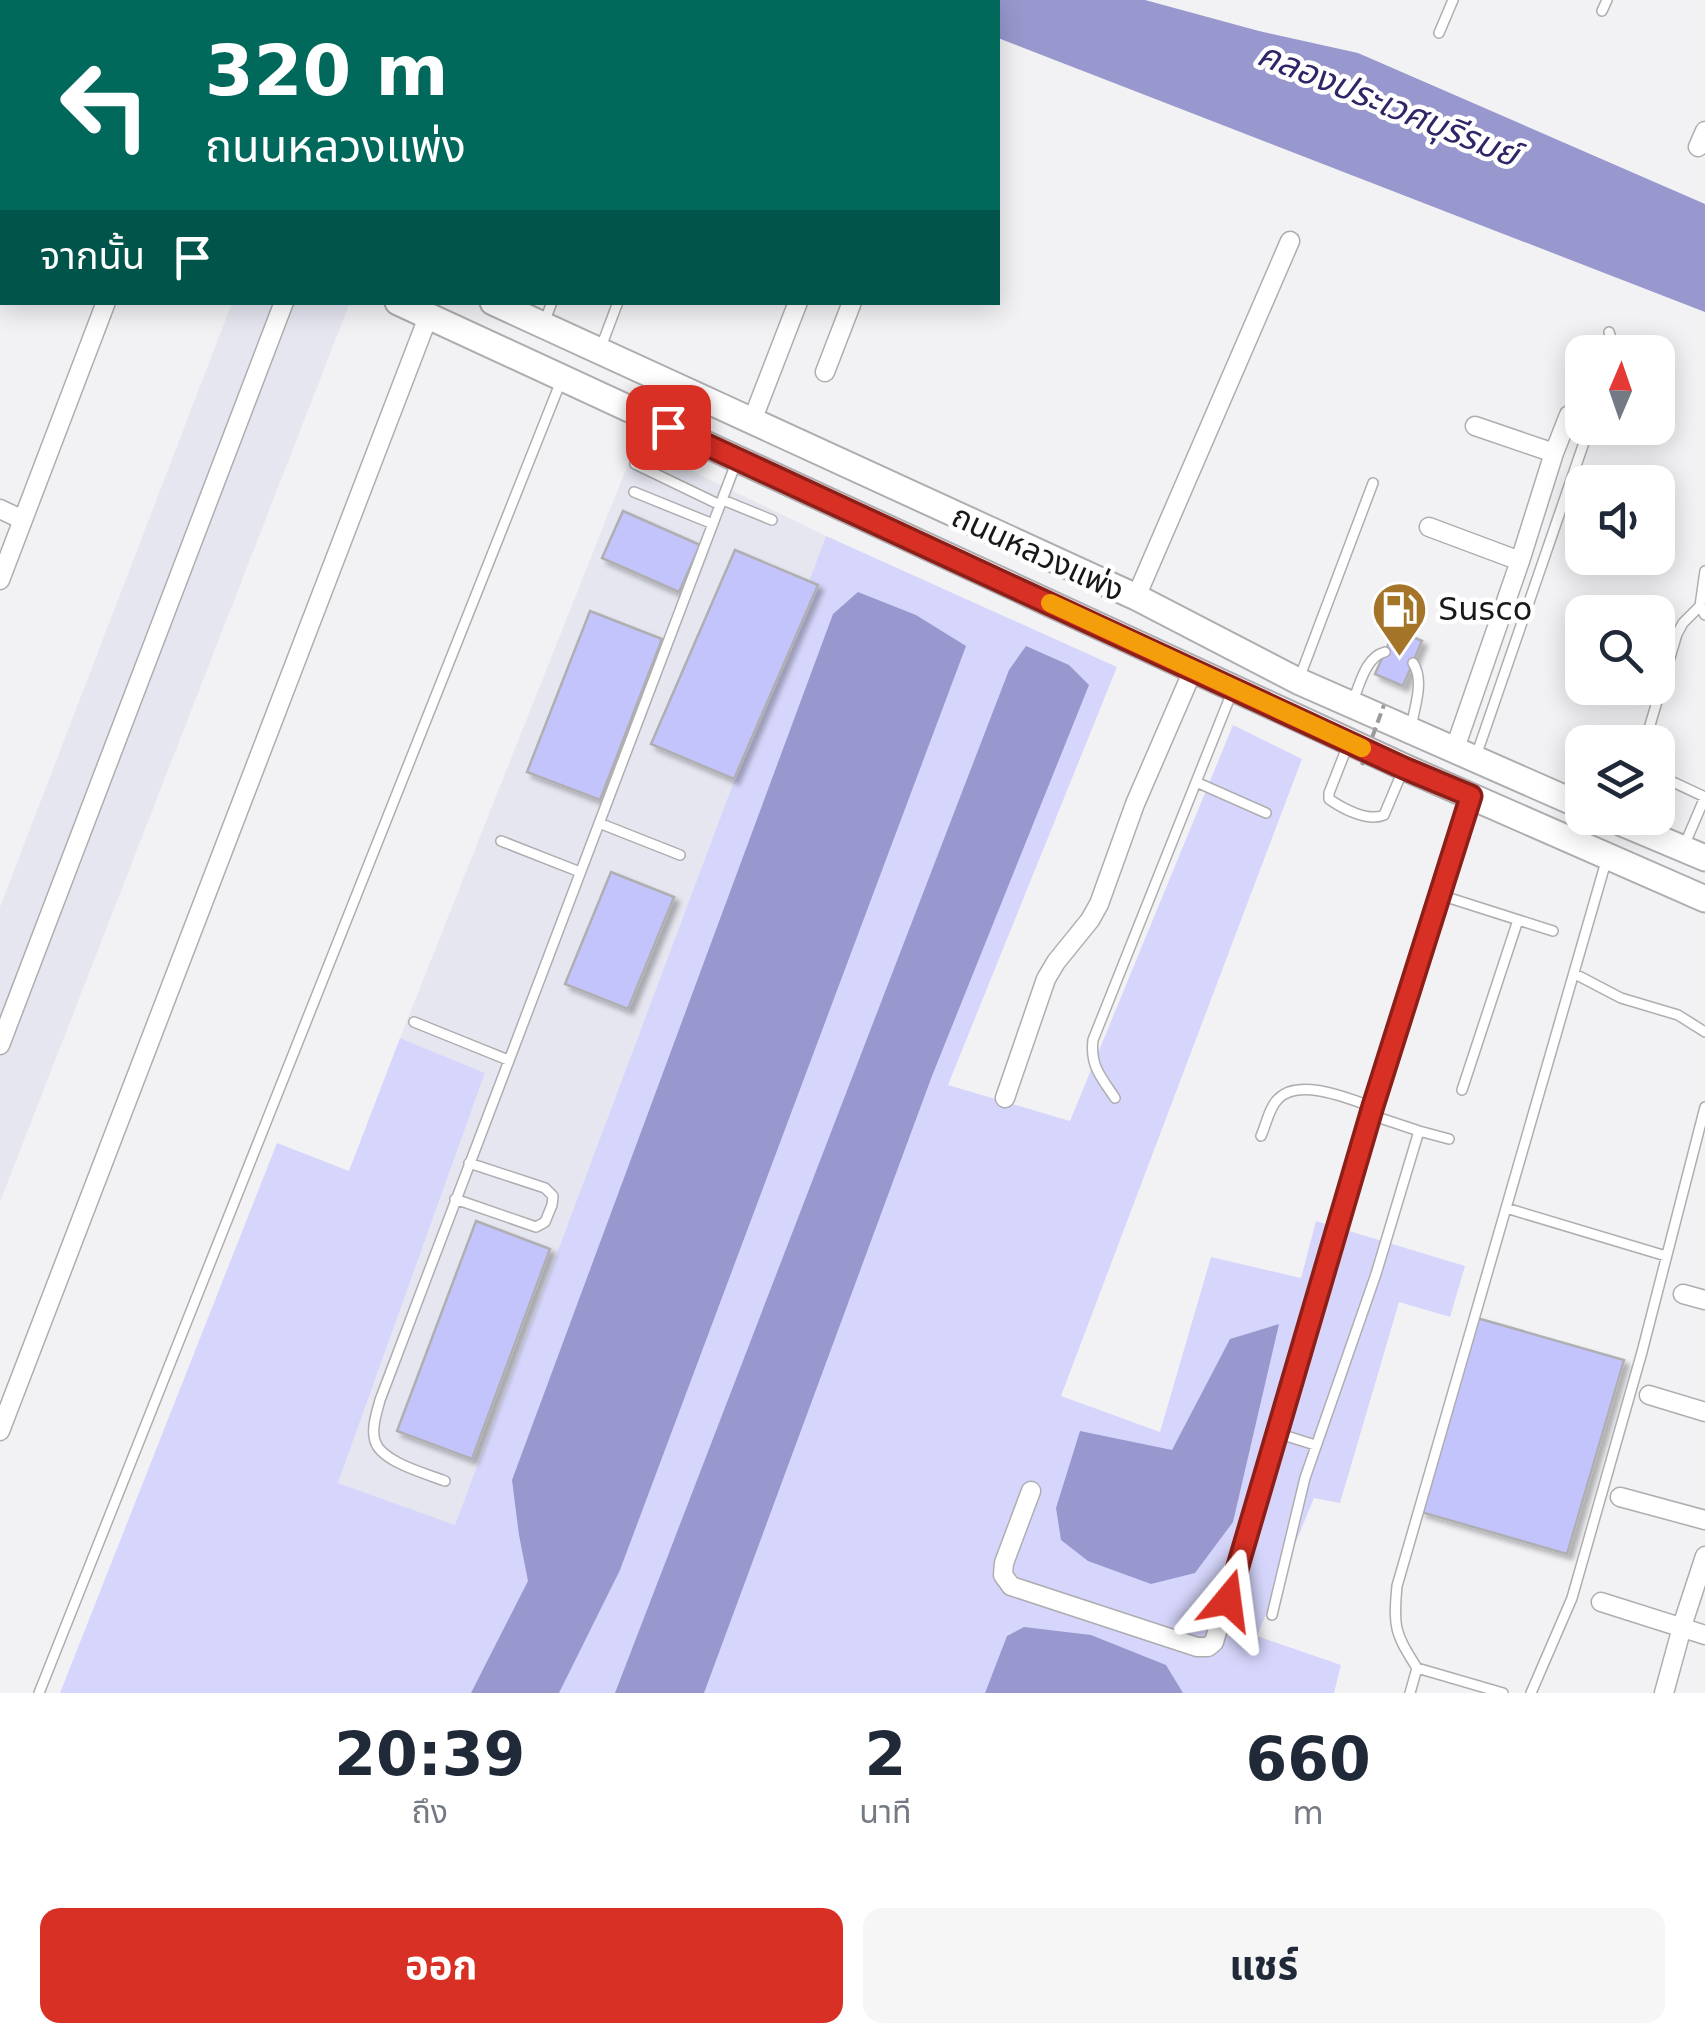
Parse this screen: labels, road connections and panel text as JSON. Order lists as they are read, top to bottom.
{
  "streets": {
    "main road": ["ถนนหลวงแพ่ง"]
  },
  "water": ["คลองประเวศบุรีรมย์"],
  "places": {
    "fuel station": ["Susco"]
  },
  "north": "top",
  "page": {
    "turn": ["320 m", "ถนนหลวงแพ่ง"],
    "then": "จากนั้น",
    "eta": [
      "20:39",
      "ถึง",
      "2",
      "นาที",
      "660",
      "m"
    ],
    "buttons": ["ออก", "แชร์"]
  }
}
